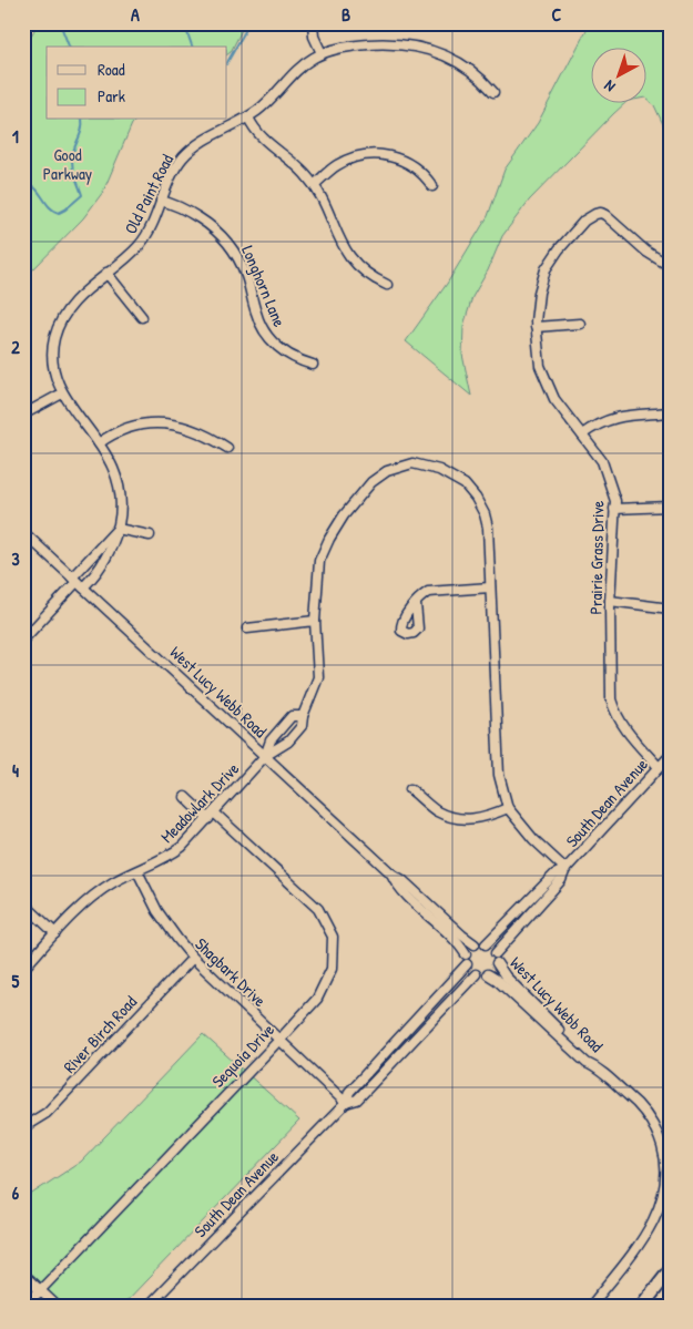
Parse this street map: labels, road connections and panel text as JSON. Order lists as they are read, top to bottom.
{
  "streets": {
    "street": [
      "Old Paint Road",
      "Longhorn Lane",
      "Prairie Grass Drive",
      "West Lucy Webb Road",
      "Meadowlark Drive",
      "South Dean Avenue",
      "Shagbark Drive",
      "River Birch Road",
      "Sequoia Drive"
    ]
  },
  "crossings": [
    ["Old Paint Road", "Longhorn Lane"],
    ["Old Paint Road", "West Lucy Webb Road"],
    ["Prairie Grass Drive", "South Dean Avenue"],
    ["West Lucy Webb Road", "Meadowlark Drive"],
    ["West Lucy Webb Road", "South Dean Avenue"],
    ["Meadowlark Drive", "Shagbark Drive"],
    ["Meadowlark Drive", "Sequoia Drive"],
    ["South Dean Avenue", "Shagbark Drive"],
    ["Shagbark Drive", "River Birch Road"],
    ["Shagbark Drive", "Sequoia Drive"]
  ],
  "parks": ["Good Parkway"],
  "legend": ["Road", "Park"],
  "north": "bottom left",
  "grid": {
    "columns": ["A", "B", "C"],
    "rows": [
      "1",
      "2",
      "3",
      "4",
      "5",
      "6"
    ]
  }
}
